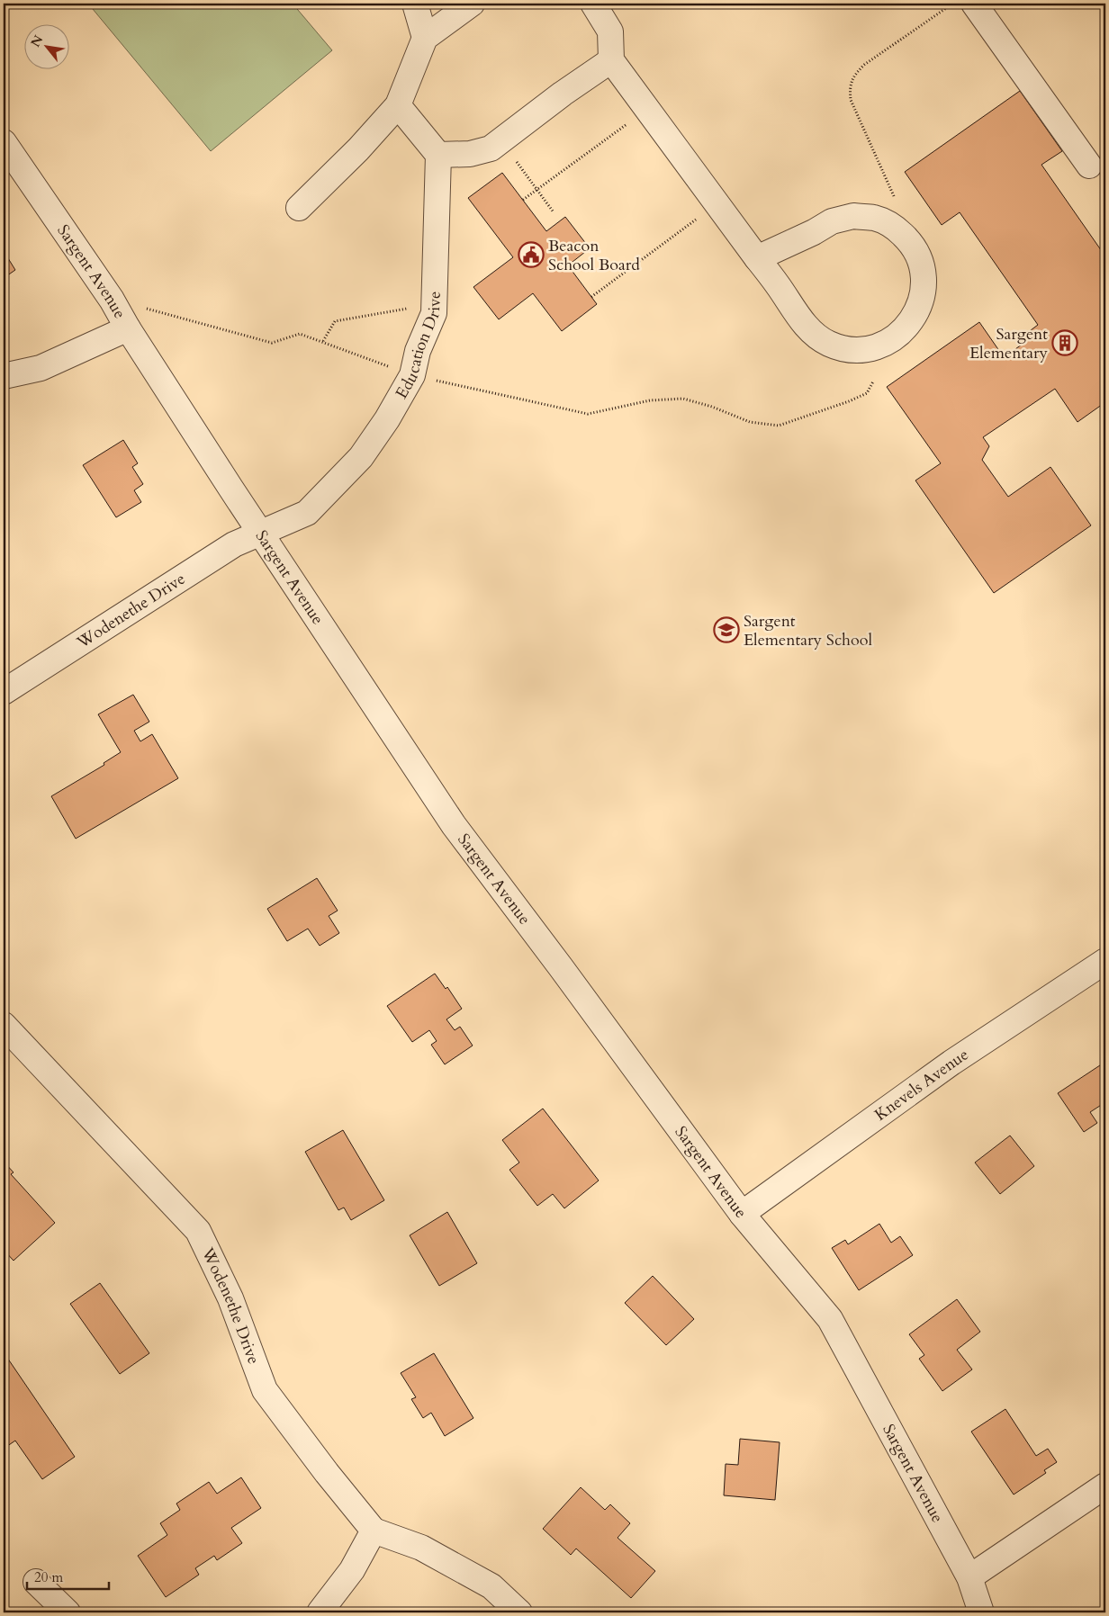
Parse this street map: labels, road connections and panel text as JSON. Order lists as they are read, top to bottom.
{
  "streets": {
    "street": [
      "Sargent Avenue",
      "Education Drive",
      "Wodenethe Drive",
      "Knevels Avenue"
    ]
  },
  "crossings": [
    ["Sargent Avenue", "Education Drive"],
    ["Sargent Avenue", "Wodenethe Drive"],
    ["Sargent Avenue", "Knevels Avenue"],
    ["Education Drive", "Wodenethe Drive"]
  ],
  "places": {
    "public building": ["Beacon School Board"],
    "building": ["Sargent Elementary"],
    "school or university": ["Sargent Elementary School"]
  },
  "scale_bar": "20 m",
  "north": "top left"
}
